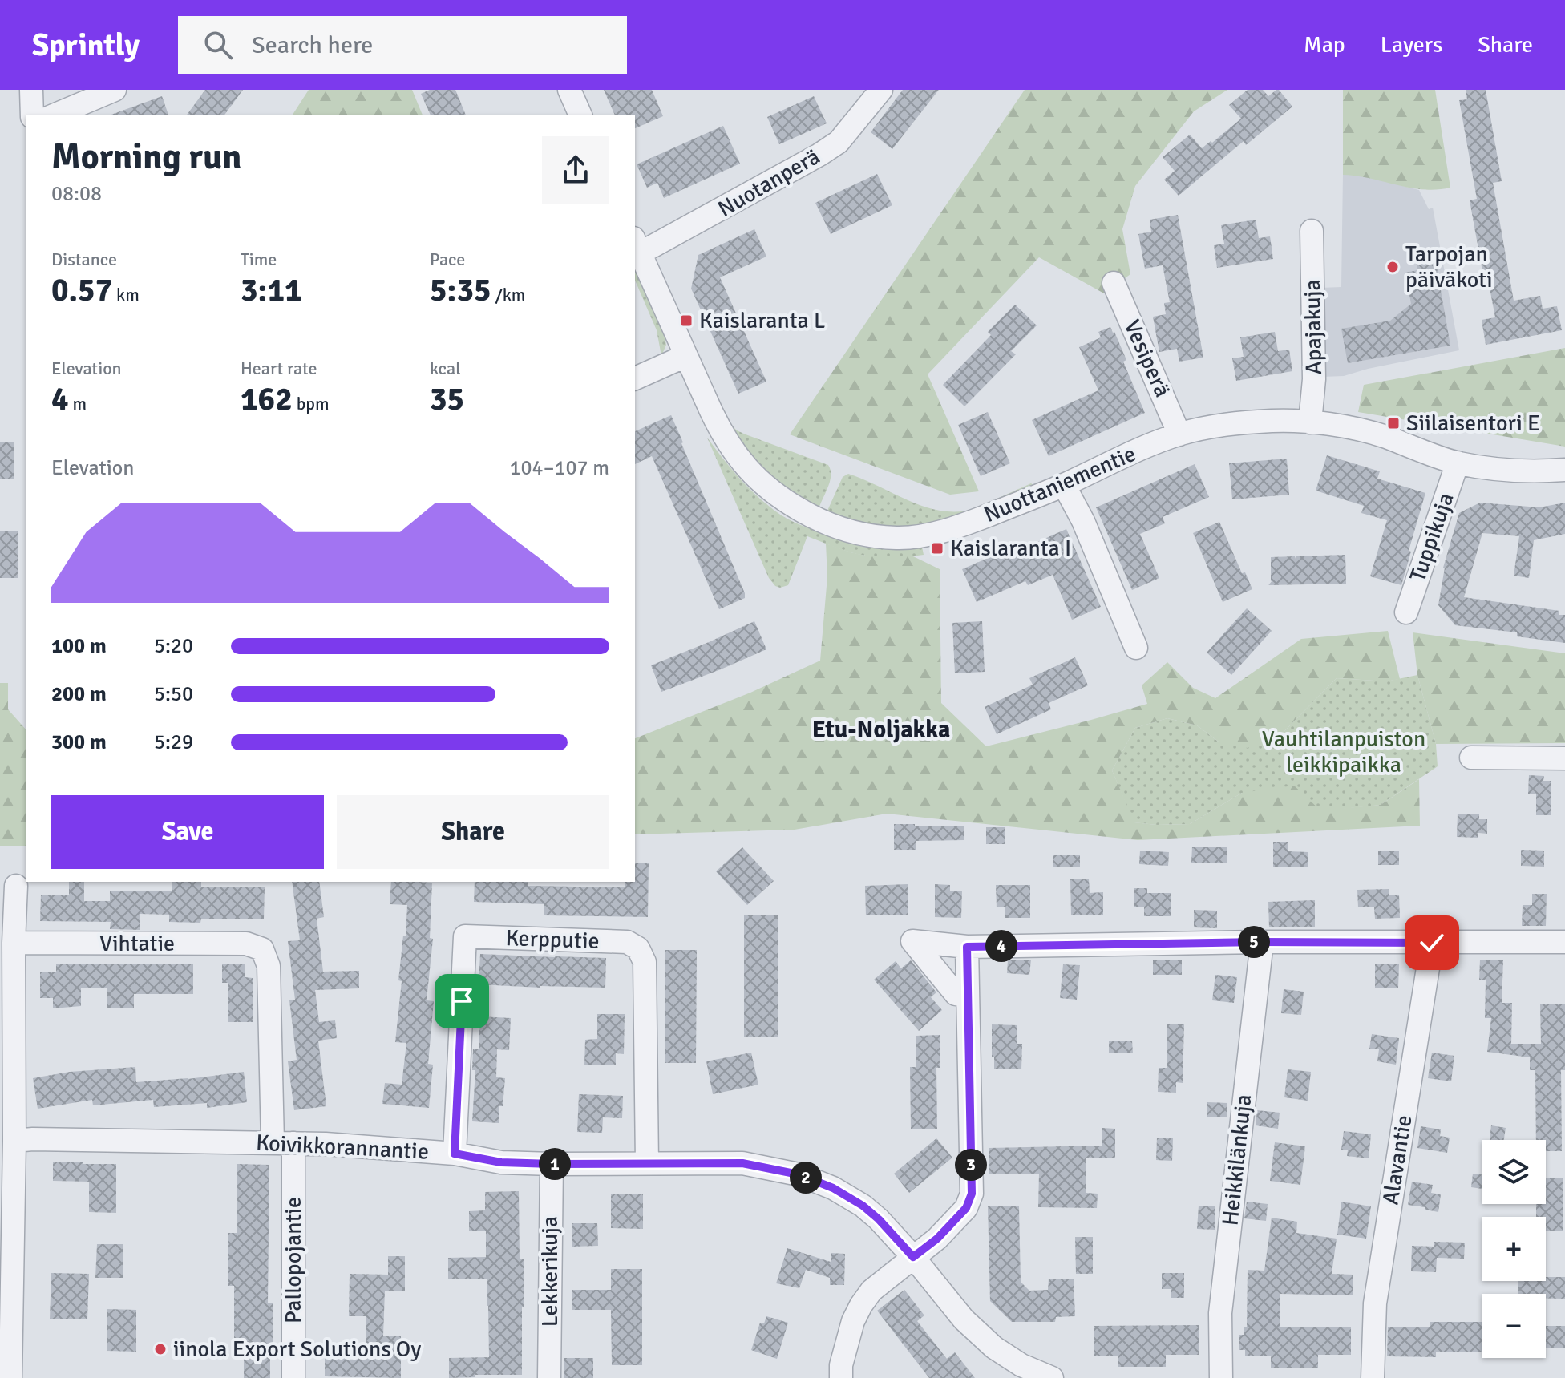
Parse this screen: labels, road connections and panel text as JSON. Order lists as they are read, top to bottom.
{
  "streets": {
    "street": [
      "Nuotanperä",
      "Apajakuja",
      "Vesiperä",
      "Nuottaniementie",
      "Tuppikuja",
      "Kerpputie",
      "Vihtatie",
      "Koivikkorannantie",
      "Heikkilänkuja",
      "Alavantie",
      "Pallopojantie",
      "Lekkerikuja"
    ]
  },
  "crossings": [
    ["Nuotanperä", "Nuottaniementie"],
    ["Apajakuja", "Nuottaniementie"],
    ["Vesiperä", "Nuottaniementie"],
    ["Nuottaniementie", "Tuppikuja"],
    ["Kerpputie", "Koivikkorannantie"],
    ["Vihtatie", "Koivikkorannantie"],
    ["Vihtatie", "Pallopojantie"],
    ["Koivikkorannantie", "Pallopojantie"],
    ["Koivikkorannantie", "Lekkerikuja"]
  ],
  "districts": ["Etu-Noljakka"],
  "parks": ["Vauhtilanpuiston leikkipaikka"],
  "places": {
    "other": ["Tarpojan päiväkoti", "iinola Export Solutions Oy"],
    "transit": ["Kaislaranta L", "Siilaisentori E", "Kaislaranta I"]
  },
  "page": {
    "header": "Sprintly",
    "search": "Search here",
    "nav": ["Map", "Layers", "Share"],
    "heading": ["Morning run", "08:08"],
    "stats": [
      ["Distance", "0.57 km"],
      ["Time", "3:11"],
      ["Pace", "5:35 /km"],
      ["Elevation", "4 m"],
      ["Heart rate", "162 bpm"],
      ["kcal", "35"]
    ],
    "chart": ["Elevation", "104–107 m"],
    "list": [
      {
        "name": "100 m",
        "note": "5:20"
      },
      {
        "name": "200 m",
        "note": "5:50"
      },
      {
        "name": "300 m",
        "note": "5:29"
      }
    ],
    "buttons": ["Save", "Share"],
    "pins": [
      "5",
      "4",
      "1",
      "3",
      "2"
    ],
    "map_buttons": ["+", "−"]
  }
}
